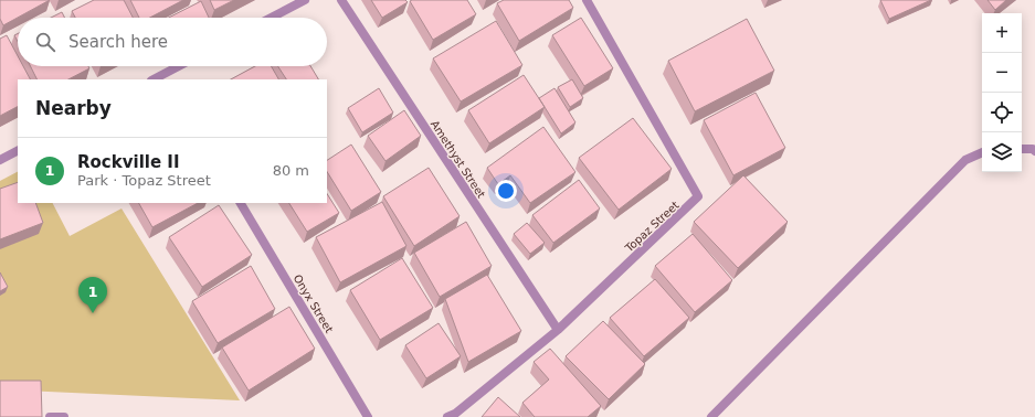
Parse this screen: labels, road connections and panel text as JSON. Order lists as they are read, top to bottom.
{
  "streets": {
    "street": ["Amethyst Street", "Topaz Street", "Onyx Street"]
  },
  "crossings": [
    ["Amethyst Street", "Topaz Street"]
  ],
  "page": {
    "map_buttons": ["+", "−"],
    "search": "Search here",
    "heading": "Nearby",
    "list": [
      {
        "mark": "1",
        "name": "Rockville II",
        "note": "Park · Topaz Street",
        "value": "80 m"
      }
    ],
    "pins": "1"
  }
}
